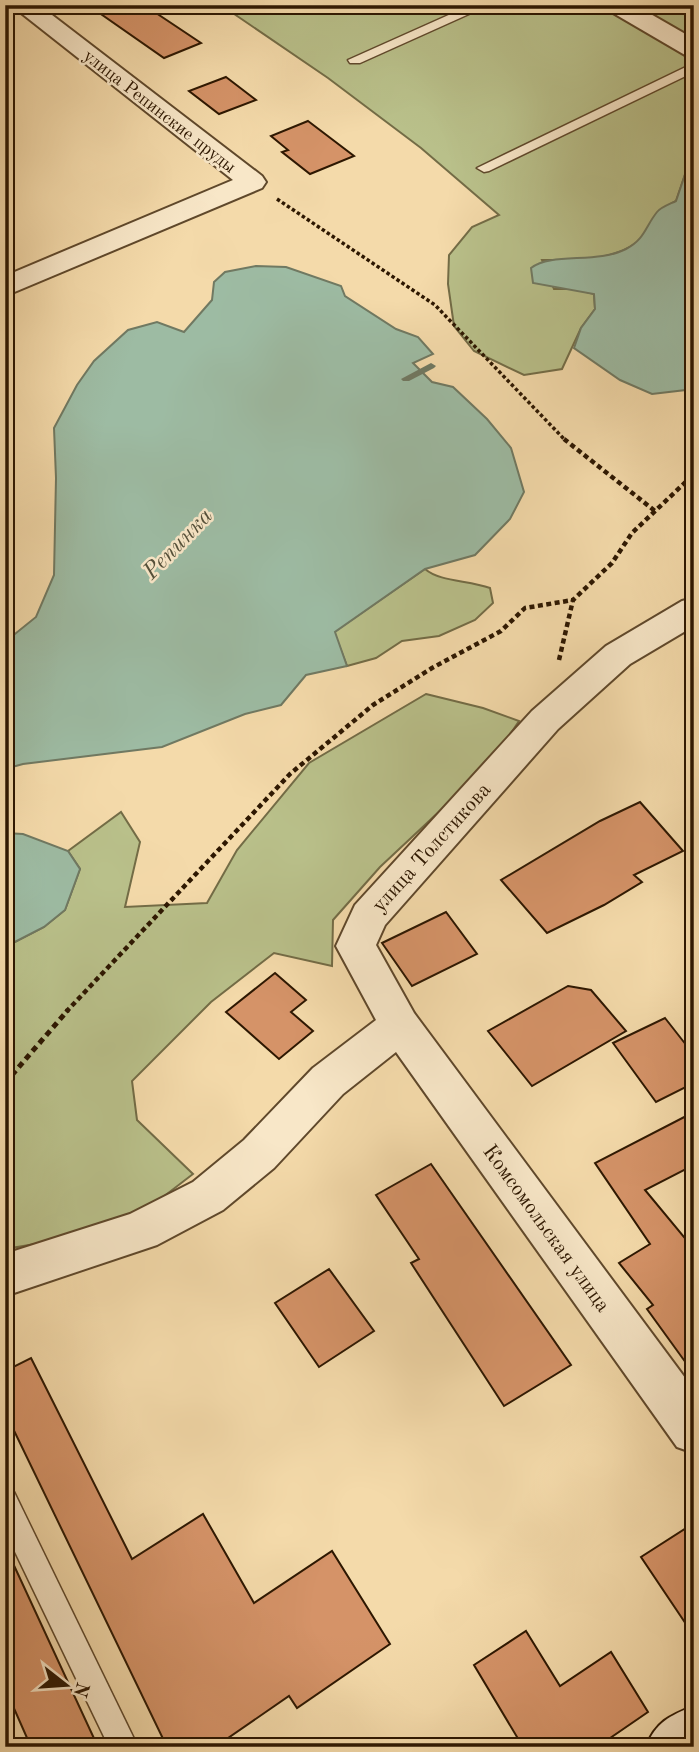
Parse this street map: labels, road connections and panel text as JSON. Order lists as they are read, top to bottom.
{
  "streets": {
    "street": ["улица Репинские пруды", "улица Толстикова", "Комсомольская улица"]
  },
  "crossings": [
    ["улица Толстикова", "Комсомольская улица"]
  ],
  "water": ["Репинка"],
  "north": "right"
}
